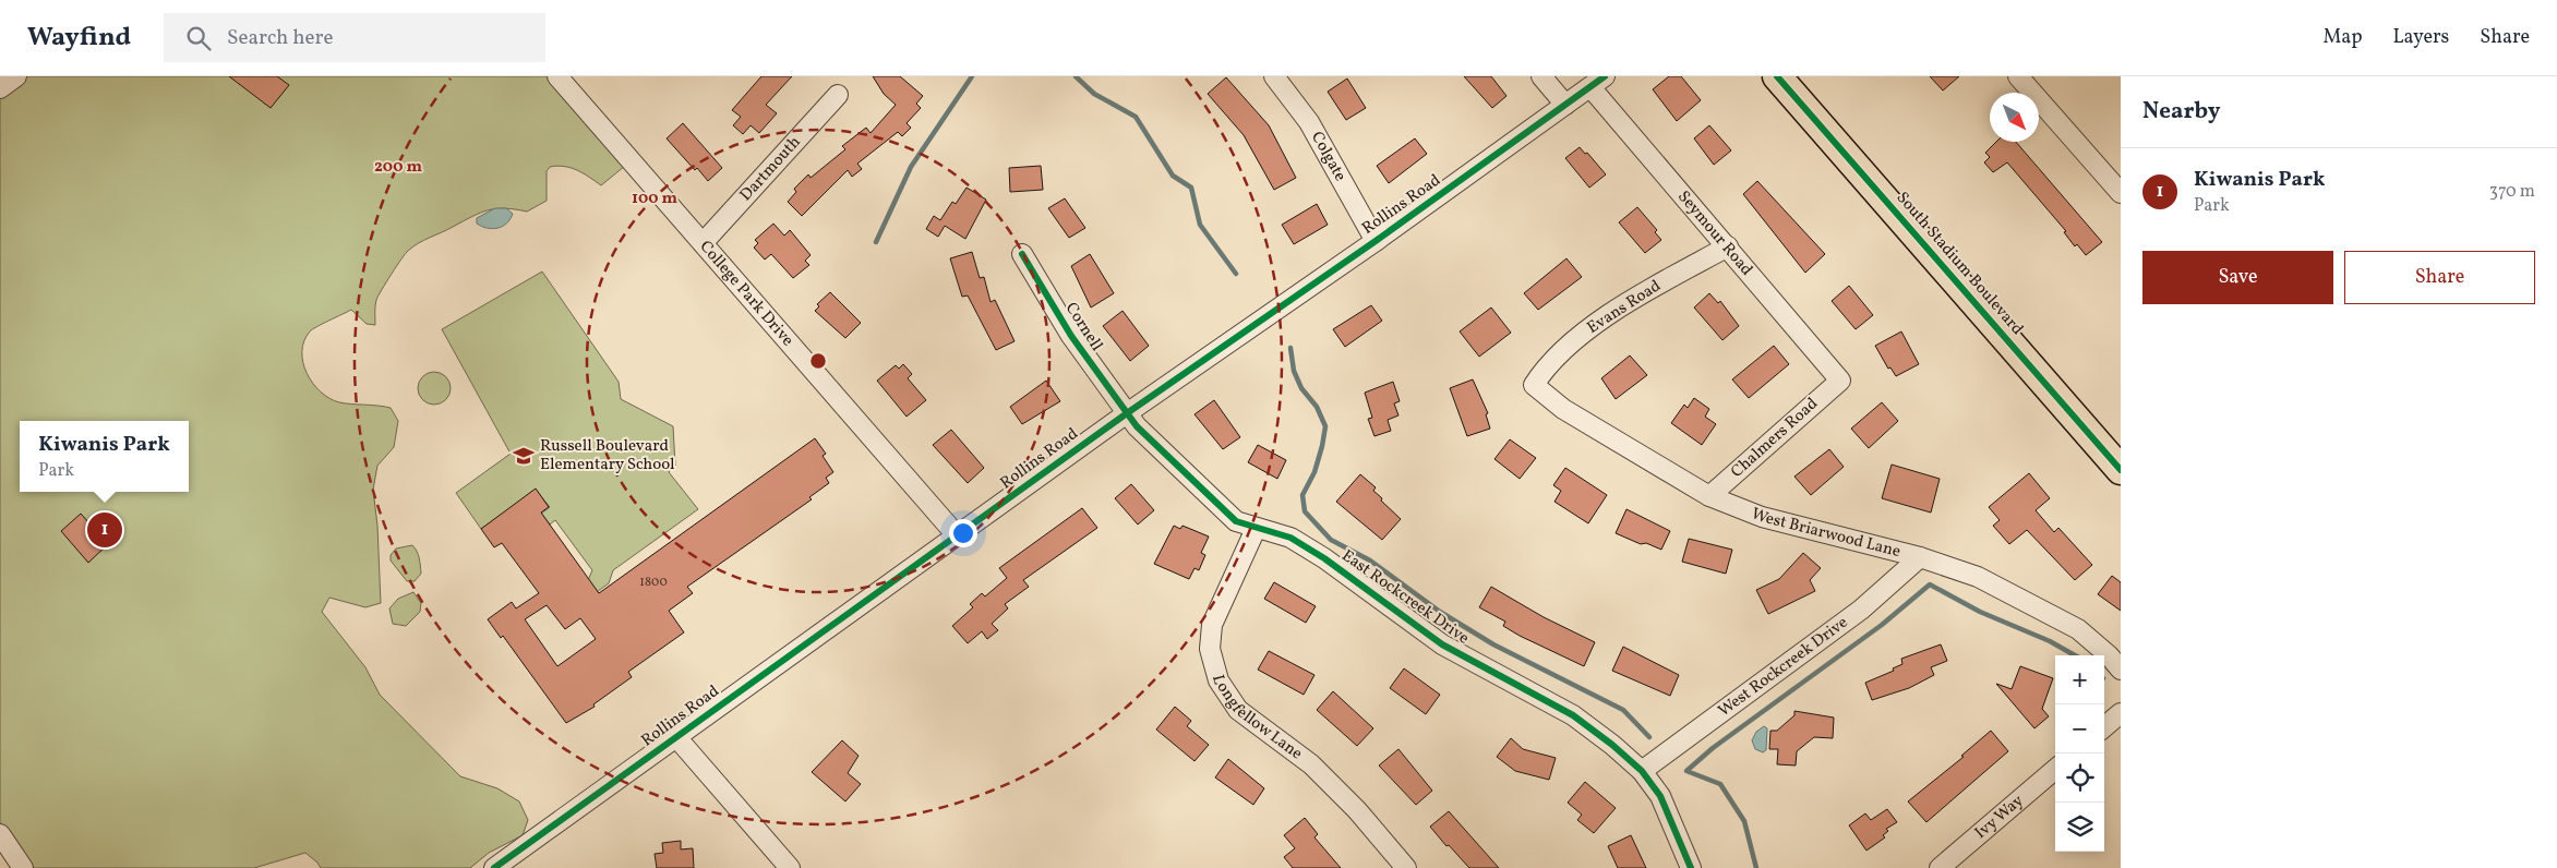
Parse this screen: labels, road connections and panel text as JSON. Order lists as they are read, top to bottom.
{
  "streets": {
    "main road": ["South Stadium Boulevard"],
    "street": [
      "Colgate",
      "Dartmouth",
      "Rollins Road",
      "Seymour Road",
      "College Park Drive",
      "Evans Road",
      "Cornell",
      "Chalmers Road",
      "West Briarwood Lane",
      "East Rockcreek Drive",
      "West Rockcreek Drive",
      "Longfellow Lane",
      "Ivy Way"
    ]
  },
  "crossings": [
    ["Colgate", "Rollins Road"],
    ["Dartmouth", "College Park Drive"],
    ["Rollins Road", "Seymour Road"],
    ["Rollins Road", "College Park Drive"],
    ["Rollins Road", "Cornell"],
    ["Rollins Road", "East Rockcreek Drive"],
    ["Seymour Road", "Evans Road"],
    ["Seymour Road", "Chalmers Road"],
    ["Evans Road", "West Briarwood Lane"],
    ["Cornell", "East Rockcreek Drive"],
    ["Chalmers Road", "West Briarwood Lane"],
    ["West Briarwood Lane", "West Rockcreek Drive"],
    ["East Rockcreek Drive", "West Rockcreek Drive"],
    ["East Rockcreek Drive", "Longfellow Lane"]
  ],
  "places": {
    "school or university": ["Russell Boulevard Elementary School"]
  },
  "house_numbers": ["1800"],
  "north": "bottom right",
  "page": {
    "header": "Wayfind",
    "search": "Search here",
    "nav": ["Map", "Layers", "Share"],
    "heading": "Nearby",
    "list": [
      {
        "mark": "1",
        "name": "Kiwanis Park",
        "note": "Park",
        "value": "370 m"
      }
    ],
    "buttons": ["Save", "Share"],
    "popup": ["Kiwanis Park", "Park"],
    "pins": "1",
    "map_buttons": ["+", "−"]
  },
  "rings": ["200 m", "100 m"]
}
